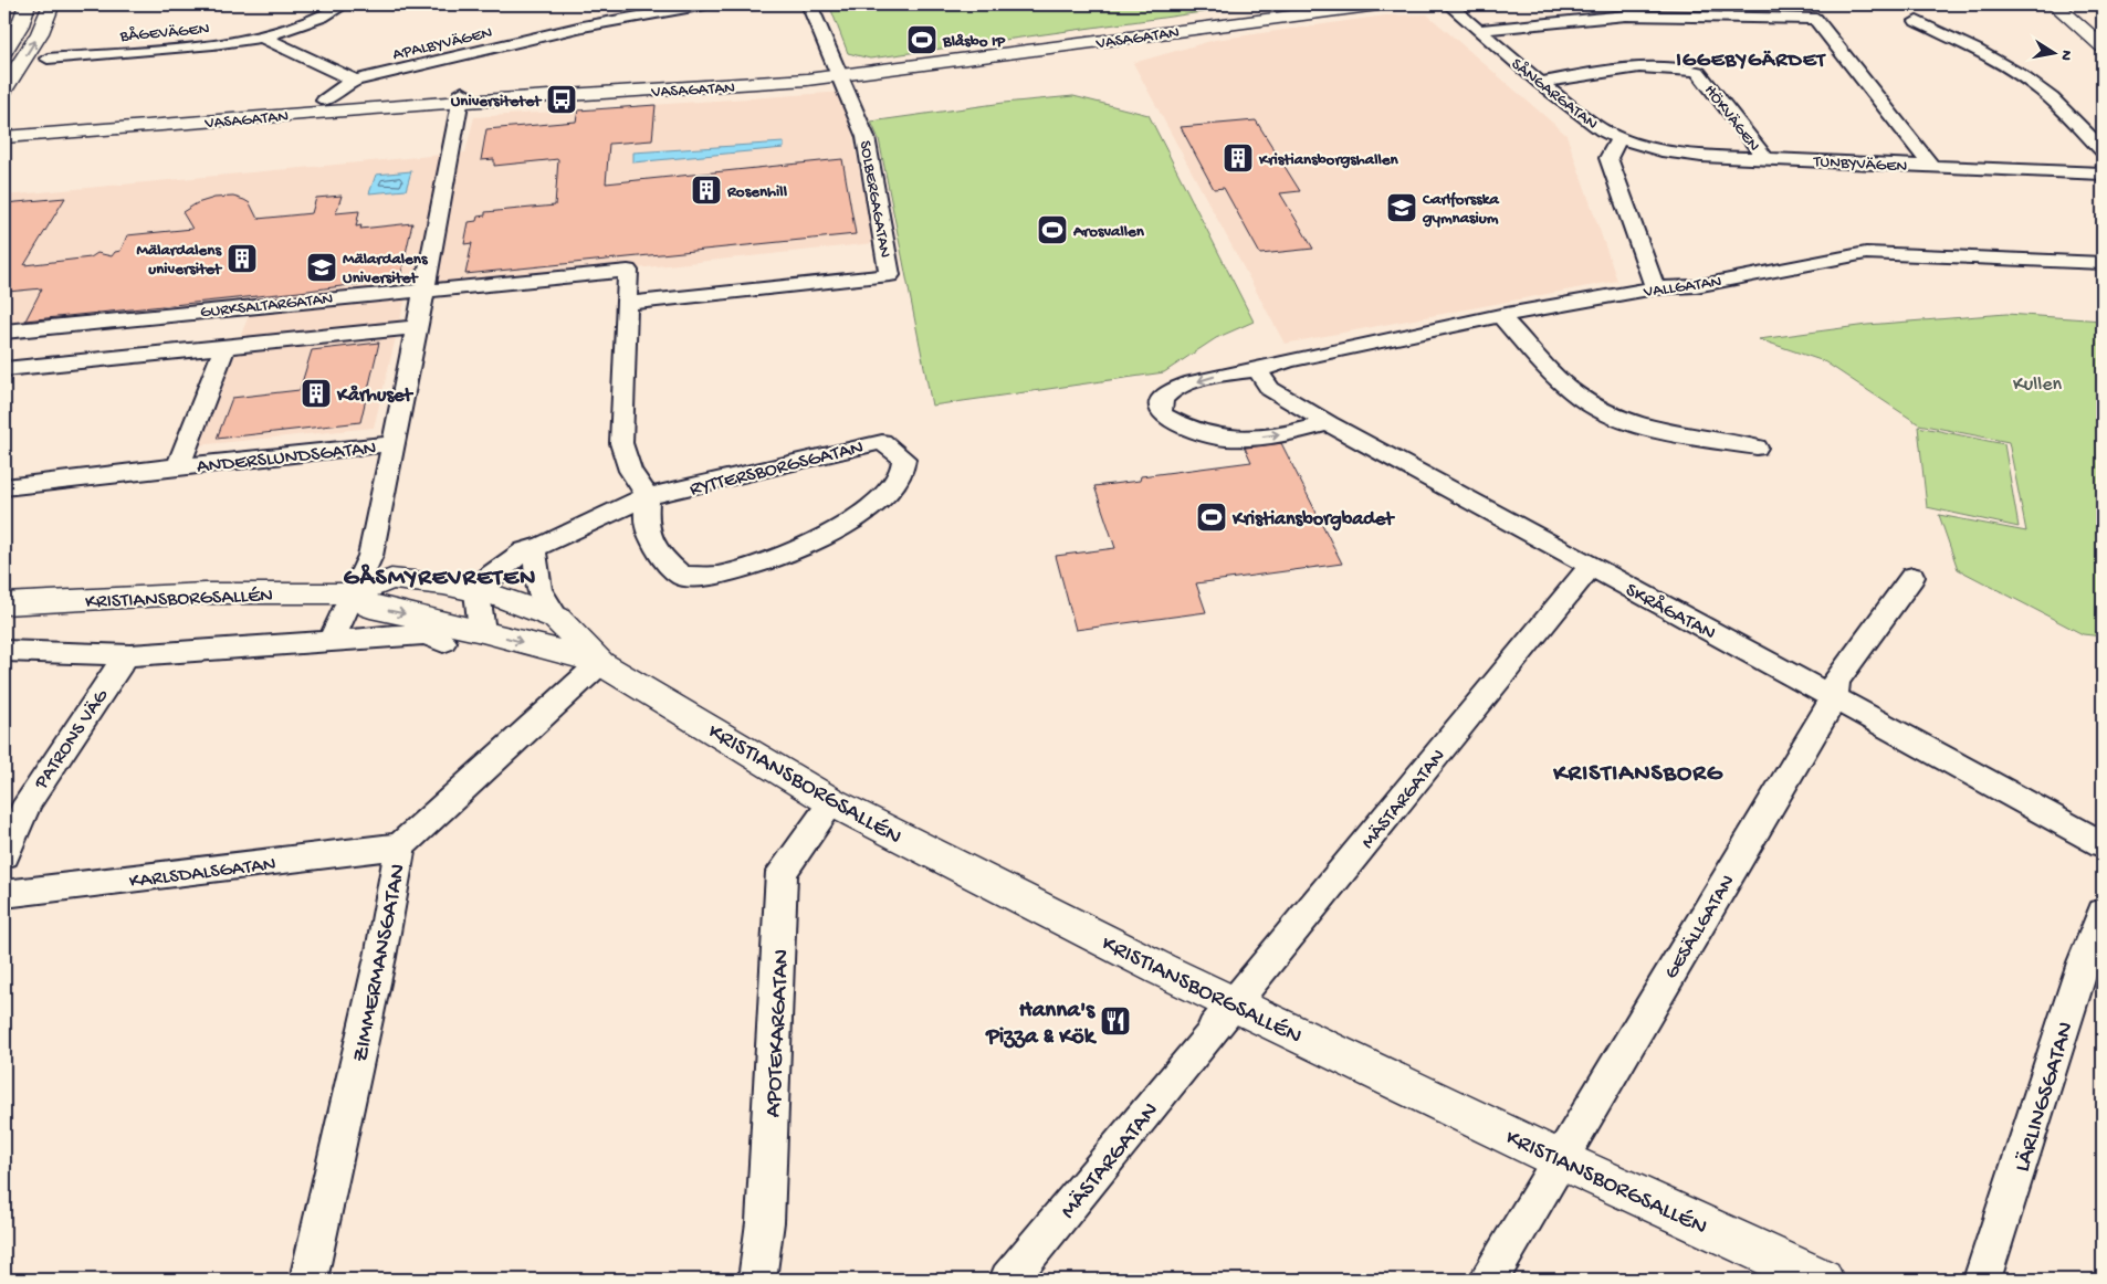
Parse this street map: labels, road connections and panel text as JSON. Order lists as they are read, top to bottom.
{
  "streets": {
    "main road": ["VASAGATAN", "KRISTIANSBORGSALLÉN"],
    "street": [
      "BÅGEVÄGEN",
      "APALBYVÄGEN",
      "SÅNGARGATAN",
      "HÖKVÄGEN",
      "TUNBYVÄGEN",
      "SOLBERGAGATAN",
      "VALLGATAN",
      "GURKSALTARGATAN",
      "ANDERSLUNDSGATAN",
      "RYTTERSBORGSGATAN",
      "SKRÅGATAN",
      "PATRONS VÄG",
      "MÄSTARGATAN",
      "KARLSDALSGATAN",
      "GESÄLLGATAN",
      "ZIMMERMANSGATAN",
      "APOTEKARGATAN",
      "LÄRLINGSGATAN"
    ]
  },
  "crossings": [
    ["VASAGATAN", "APALBYVÄGEN"],
    ["VASAGATAN", "SOLBERGAGATAN"],
    ["SÅNGARGATAN", "HÖKVÄGEN"],
    ["SÅNGARGATAN", "TUNBYVÄGEN"],
    ["SÅNGARGATAN", "VALLGATAN"],
    ["HÖKVÄGEN", "TUNBYVÄGEN"],
    ["SOLBERGAGATAN", "GURKSALTARGATAN"],
    ["VALLGATAN", "SKRÅGATAN"],
    ["RYTTERSBORGSGATAN", "KRISTIANSBORGSALLÉN"],
    ["KRISTIANSBORGSALLÉN", "PATRONS VÄG"],
    ["KRISTIANSBORGSALLÉN", "MÄSTARGATAN"],
    ["KRISTIANSBORGSALLÉN", "GESÄLLGATAN"],
    ["KRISTIANSBORGSALLÉN", "ZIMMERMANSGATAN"],
    ["KRISTIANSBORGSALLÉN", "APOTEKARGATAN"],
    ["SKRÅGATAN", "MÄSTARGATAN"],
    ["SKRÅGATAN", "GESÄLLGATAN"],
    ["KARLSDALSGATAN", "ZIMMERMANSGATAN"]
  ],
  "districts": ["IGGEBYGÄRDET", "GÅSMYREVRETEN", "KRISTIANSBORG"],
  "parks": ["Kullen"],
  "places": {
    "sports": ["Blåsbo IP", "Arosvallen", "Kristiansborgbadet"],
    "bus stop": ["Universitetet"],
    "building": [
      "Kristiansborgshallen",
      "Rosenhill",
      "Mälardalens universitet",
      "Kårhuset"
    ],
    "school or university": ["Carlforsska gymnasium", "Mälardalens Universitet"],
    "restaurant": ["Hanna's Pizza & Kök"]
  },
  "north": "right"
}
